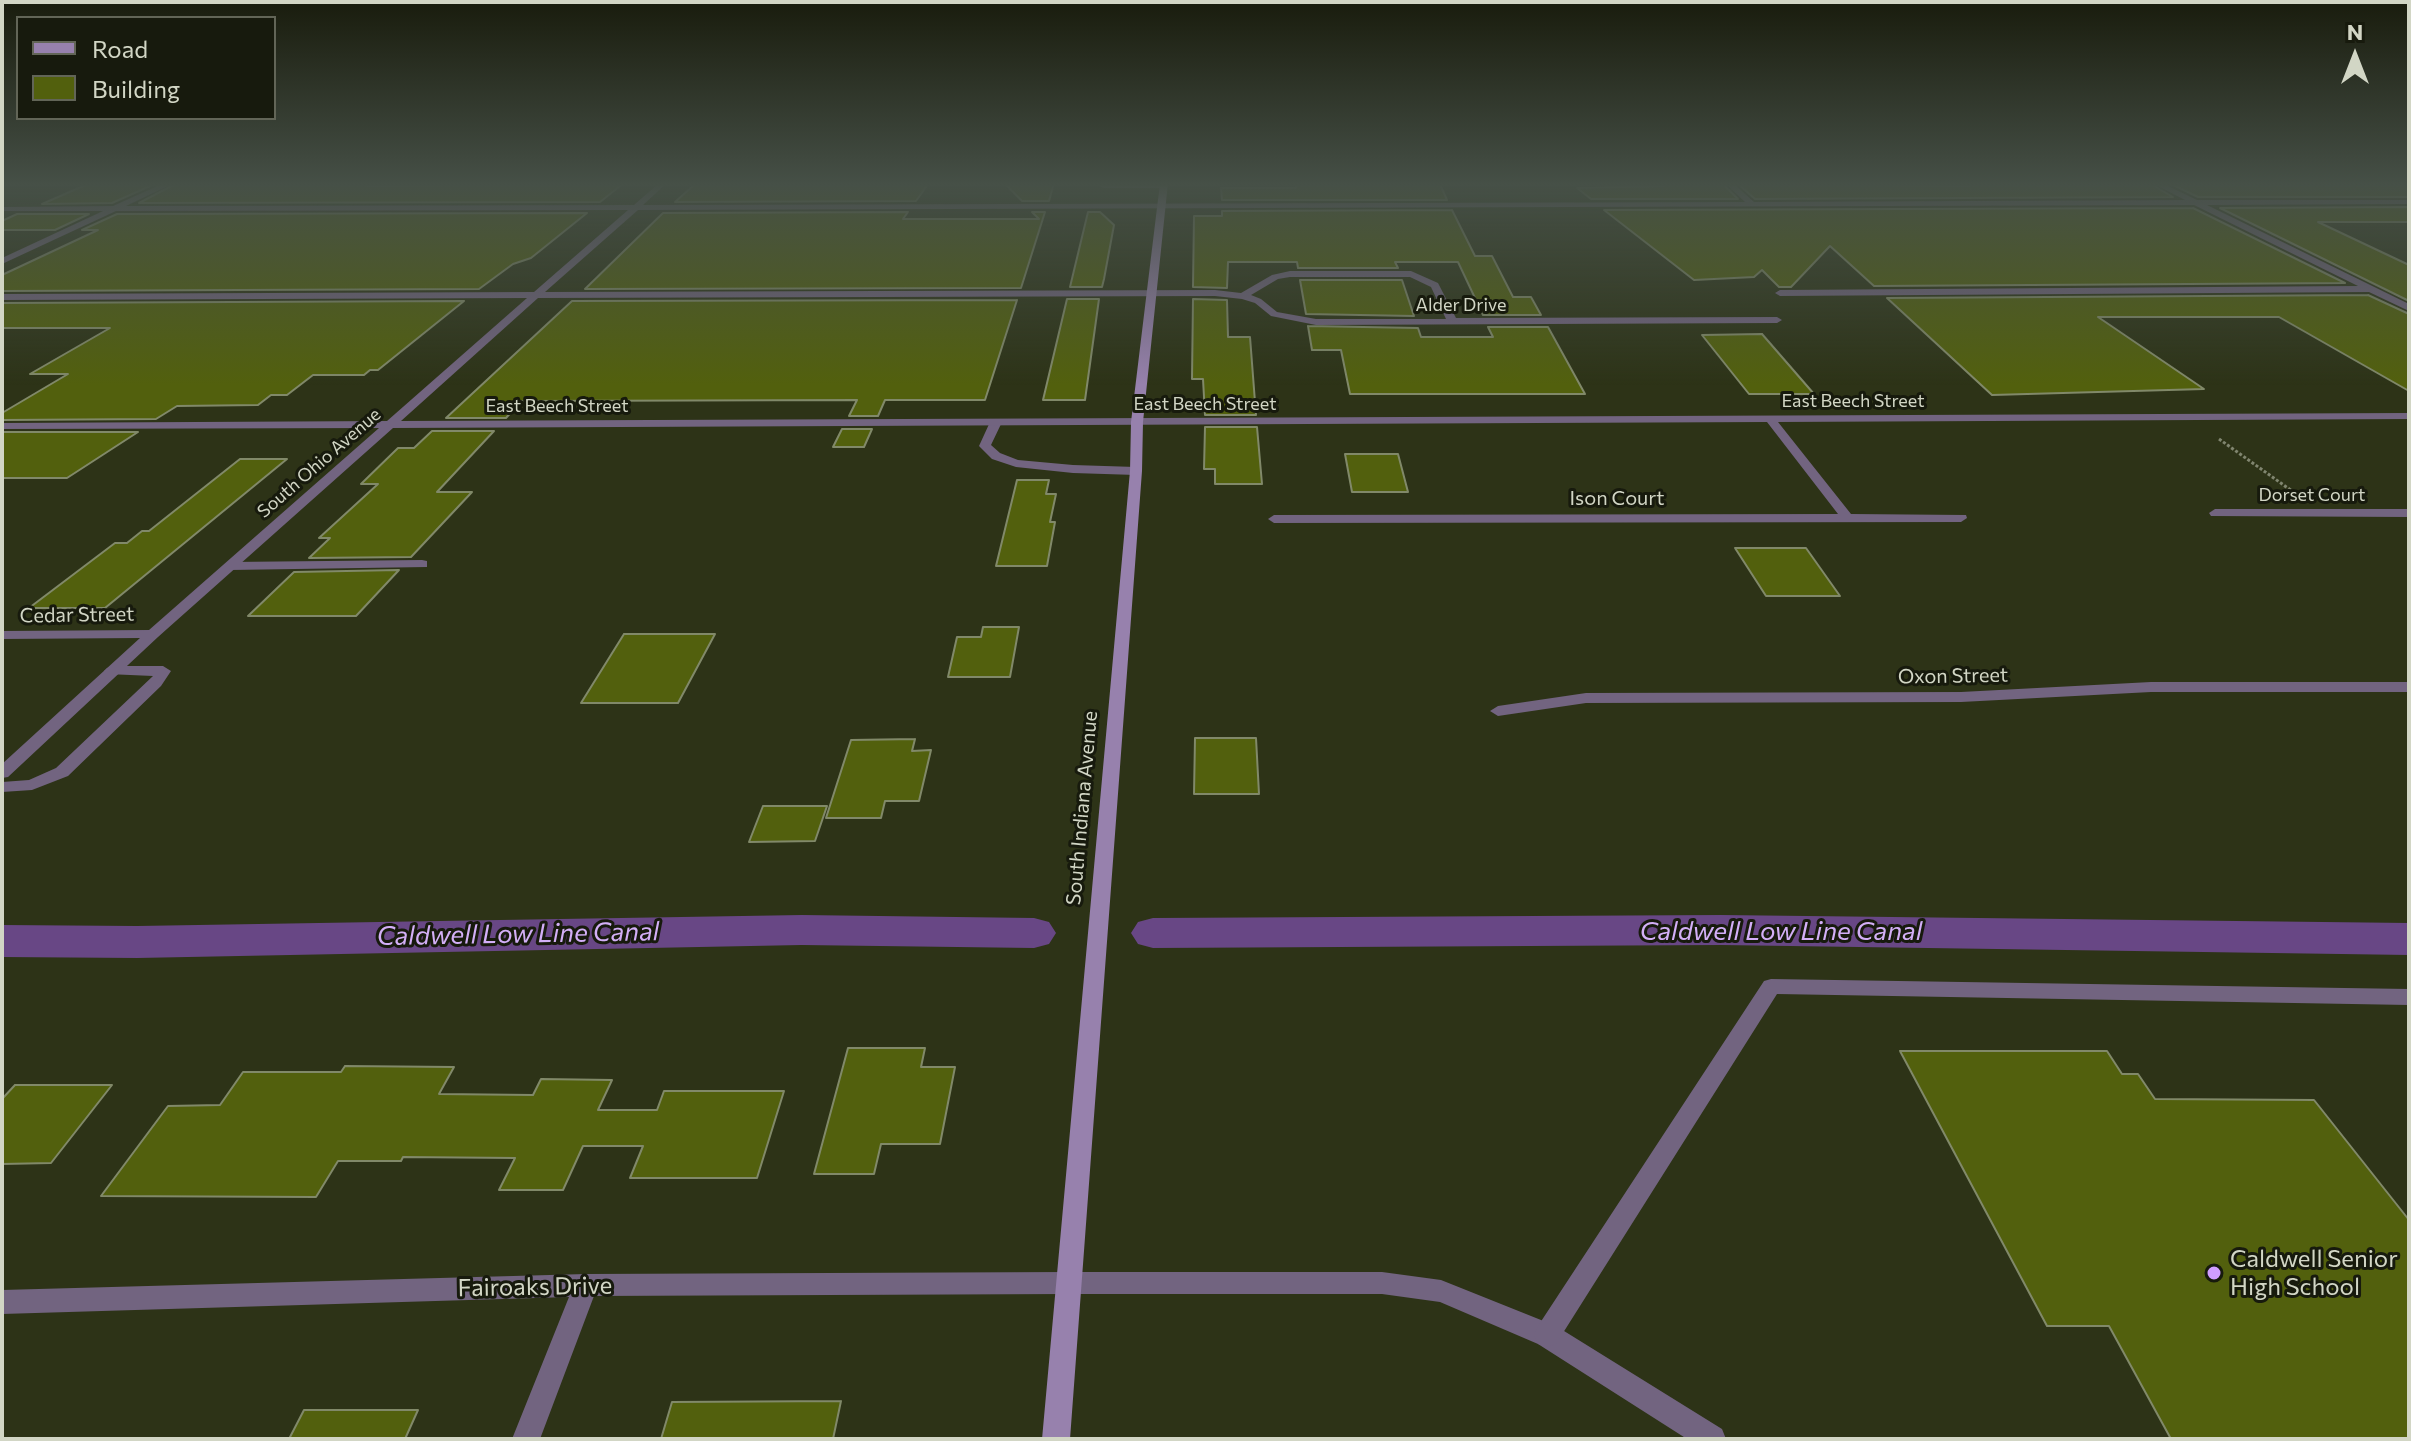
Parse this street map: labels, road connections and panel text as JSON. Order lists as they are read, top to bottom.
{
  "streets": {
    "main road": ["South Indiana Avenue"],
    "street": [
      "Alder Drive",
      "East Beech Street",
      "South Ohio Avenue",
      "Dorset Court",
      "Ison Court",
      "Cedar Street",
      "Oxon Street",
      "Fairoaks Drive"
    ]
  },
  "crossings": [
    ["Alder Drive", "South Ohio Avenue"],
    ["Alder Drive", "South Indiana Avenue"],
    ["East Beech Street", "South Ohio Avenue"],
    ["East Beech Street", "South Indiana Avenue"],
    ["South Ohio Avenue", "Cedar Street"],
    ["South Indiana Avenue", "Fairoaks Drive"]
  ],
  "water": ["Caldwell Low Line Canal"],
  "places": ["Caldwell Senior High School"],
  "legend": ["Road", "Building"],
  "north": "top"
}
